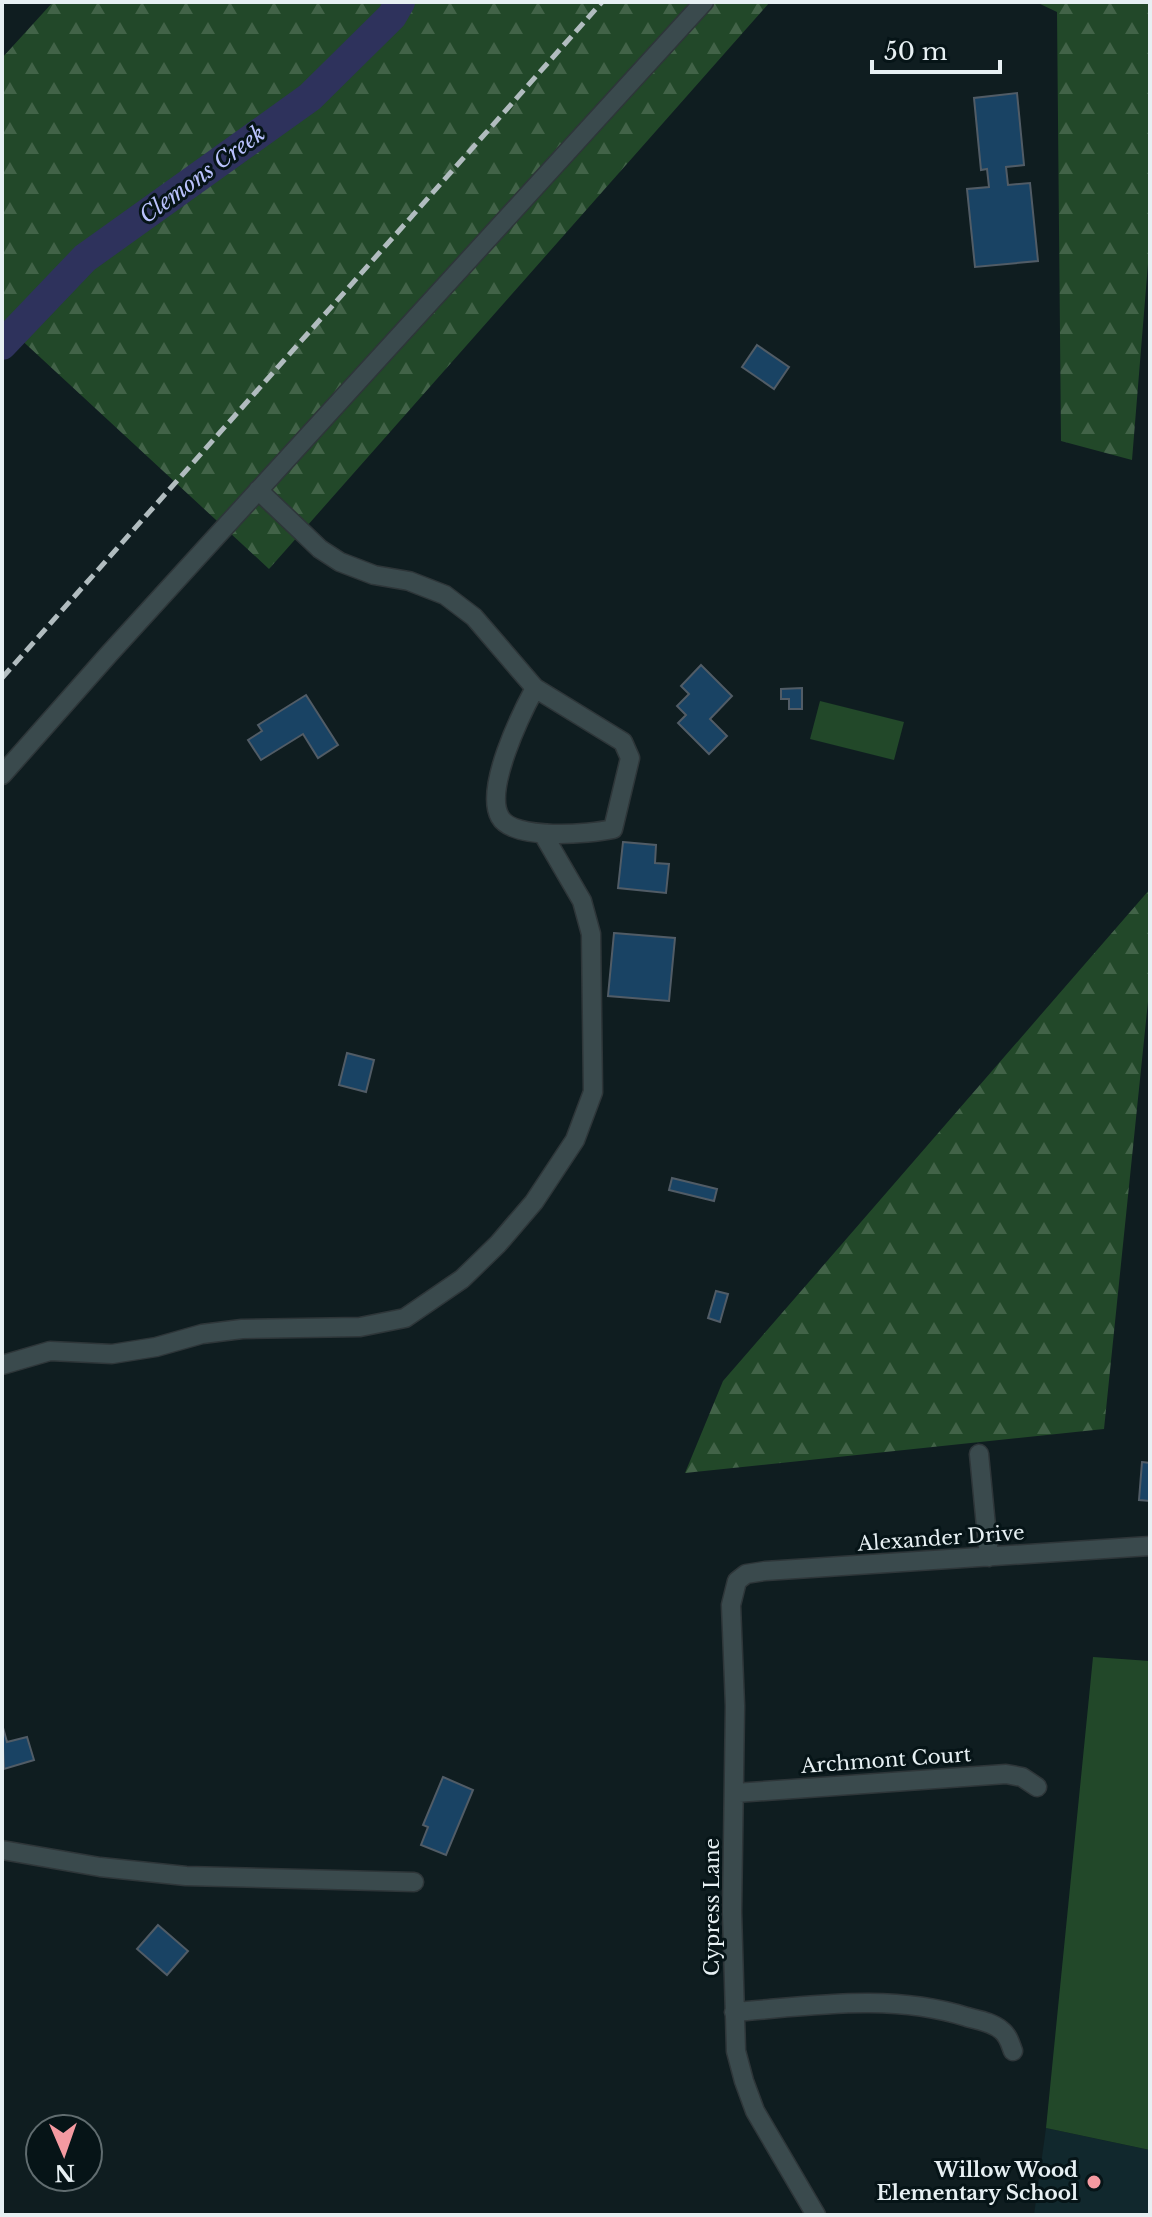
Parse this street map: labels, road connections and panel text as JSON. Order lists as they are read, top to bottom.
{
  "streets": {
    "street": ["Alexander Drive", "Archmont Court", "Cypress Lane"]
  },
  "crossings": [
    ["Alexander Drive", "Cypress Lane"],
    ["Archmont Court", "Cypress Lane"]
  ],
  "water": ["Clemons Creek"],
  "places": ["Willow Wood Elementary School"],
  "scale_bar": "50 m",
  "north": "bottom"
}
